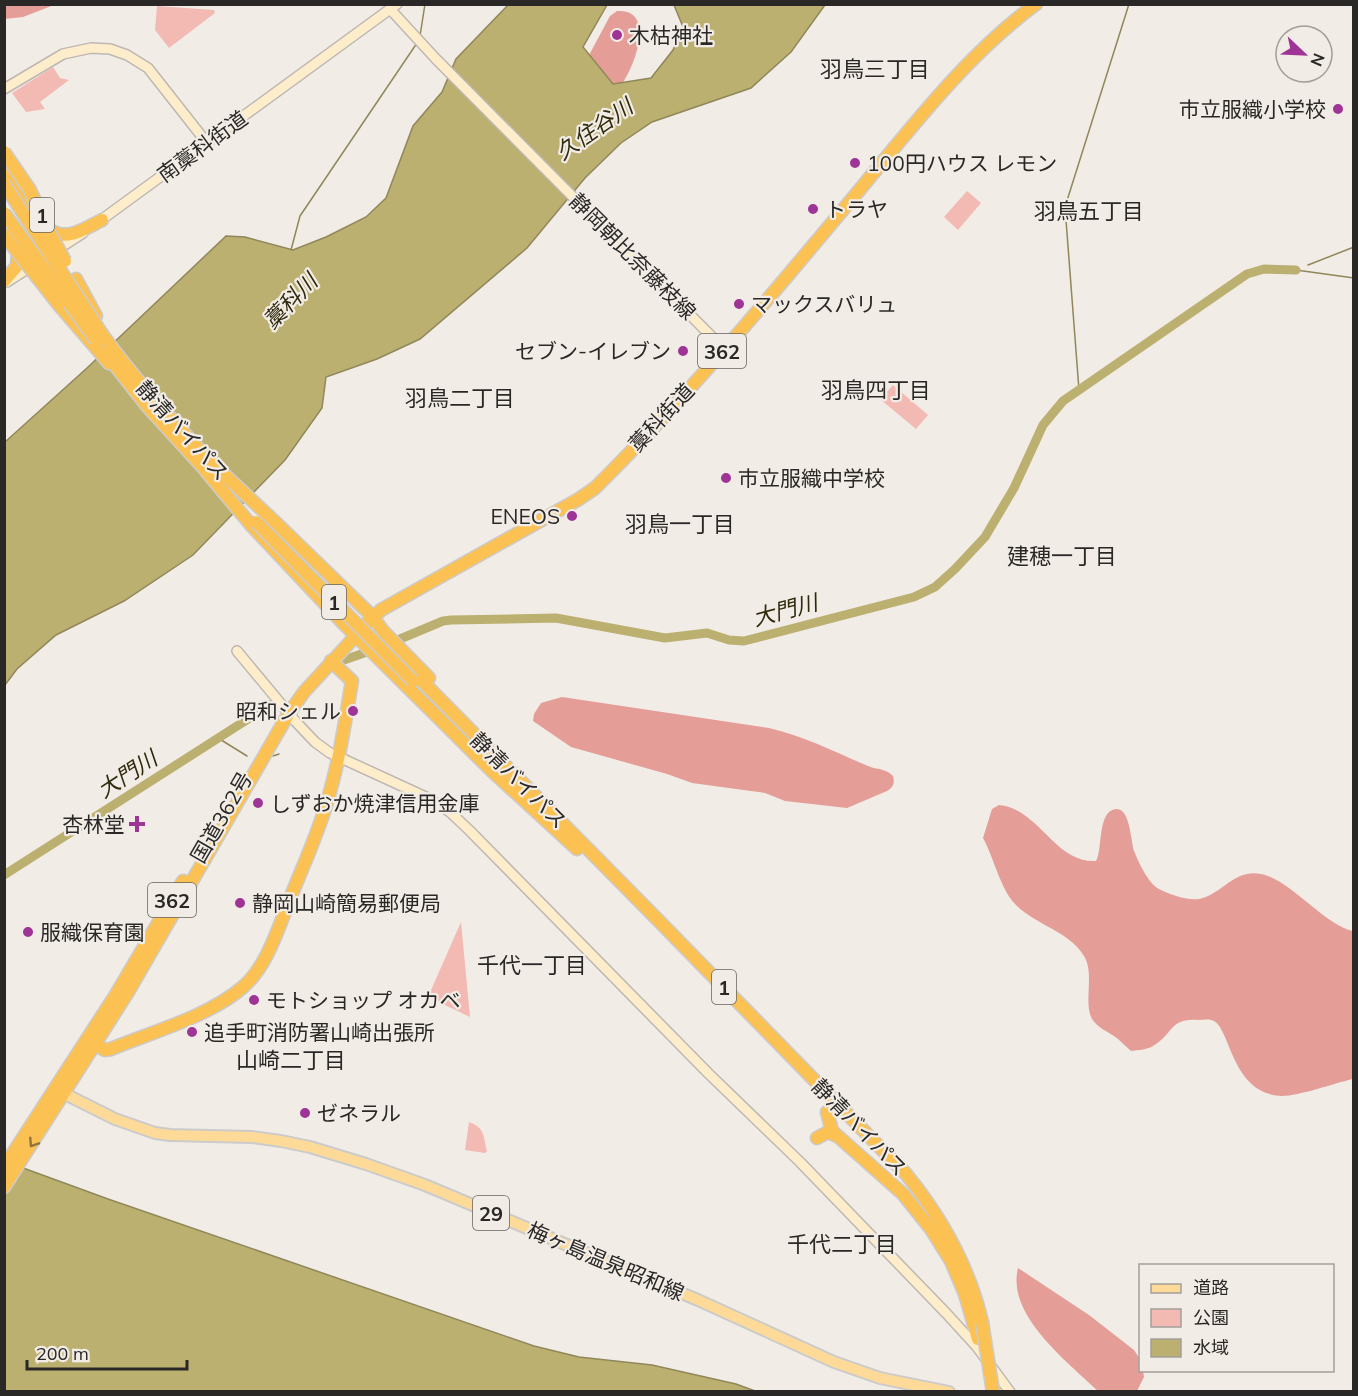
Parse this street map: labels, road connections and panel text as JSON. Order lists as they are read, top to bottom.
{
  "streets": {
    "highway": [
      "1",
      "362",
      "藁科街道",
      "静清バイパス",
      "国道362号"
    ],
    "main road": ["29", "梅ヶ島温泉昭和線"],
    "street": ["南藁科街道", "静岡朝比奈藤枝線"]
  },
  "crossings": [
    ["南藁科街道", "1"],
    ["南藁科街道", "静岡朝比奈藤枝線"],
    ["1", "藁科街道"],
    ["1", "静清バイパス"],
    ["1", "国道362号"],
    ["静岡朝比奈藤枝線", "藁科街道"],
    ["藁科街道", "国道362号"],
    ["国道362号", "梅ヶ島温泉昭和線"]
  ],
  "districts": [
    "羽鳥三丁目",
    "羽鳥五丁目",
    "羽鳥四丁目",
    "羽鳥二丁目",
    "羽鳥一丁目",
    "建穂一丁目",
    "千代一丁目",
    "山崎二丁目",
    "千代二丁目"
  ],
  "water": ["久住谷川", "藁科川", "大門川"],
  "places": {
    "other": [
      "木枯神社",
      "市立服織小学校",
      "100円ハウス レモン",
      "トラヤ",
      "マックスバリュ",
      "セブン-イレブン",
      "市立服織中学校",
      "ENEOS",
      "昭和シェル",
      "しずおか焼津信用金庫",
      "静岡山崎簡易郵便局",
      "服織保育園",
      "モトショップ オカベ",
      "追手町消防署山崎出張所",
      "ゼネラル"
    ],
    "health": ["杏林堂"]
  },
  "legend": ["道路", "公園", "水域"],
  "scale_bar": "200 m",
  "north": "bottom right"
}
